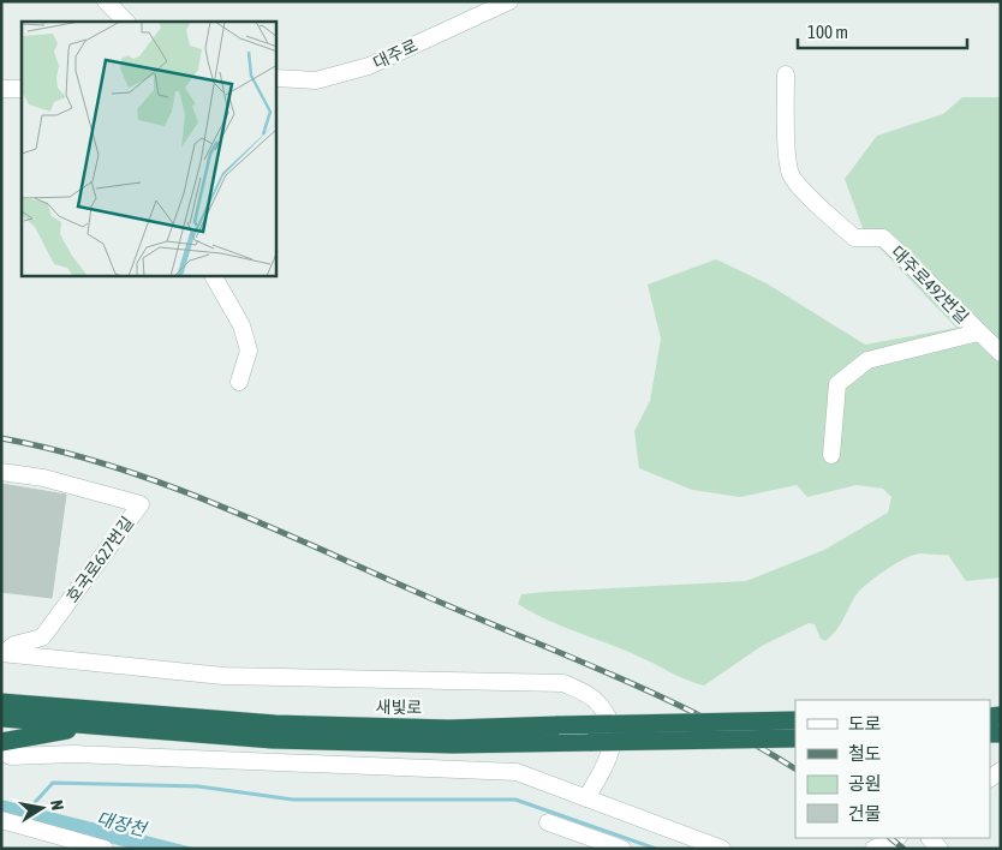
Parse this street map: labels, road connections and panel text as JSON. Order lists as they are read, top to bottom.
{
  "streets": {
    "highway": ["새빛로"],
    "street": ["대주로", "대주로492번길", "호국로627번길"]
  },
  "water": ["대장천"],
  "legend": [
    "도로",
    "철도",
    "공원",
    "건물"
  ],
  "scale_bar": "100 m",
  "north": "right"
}
